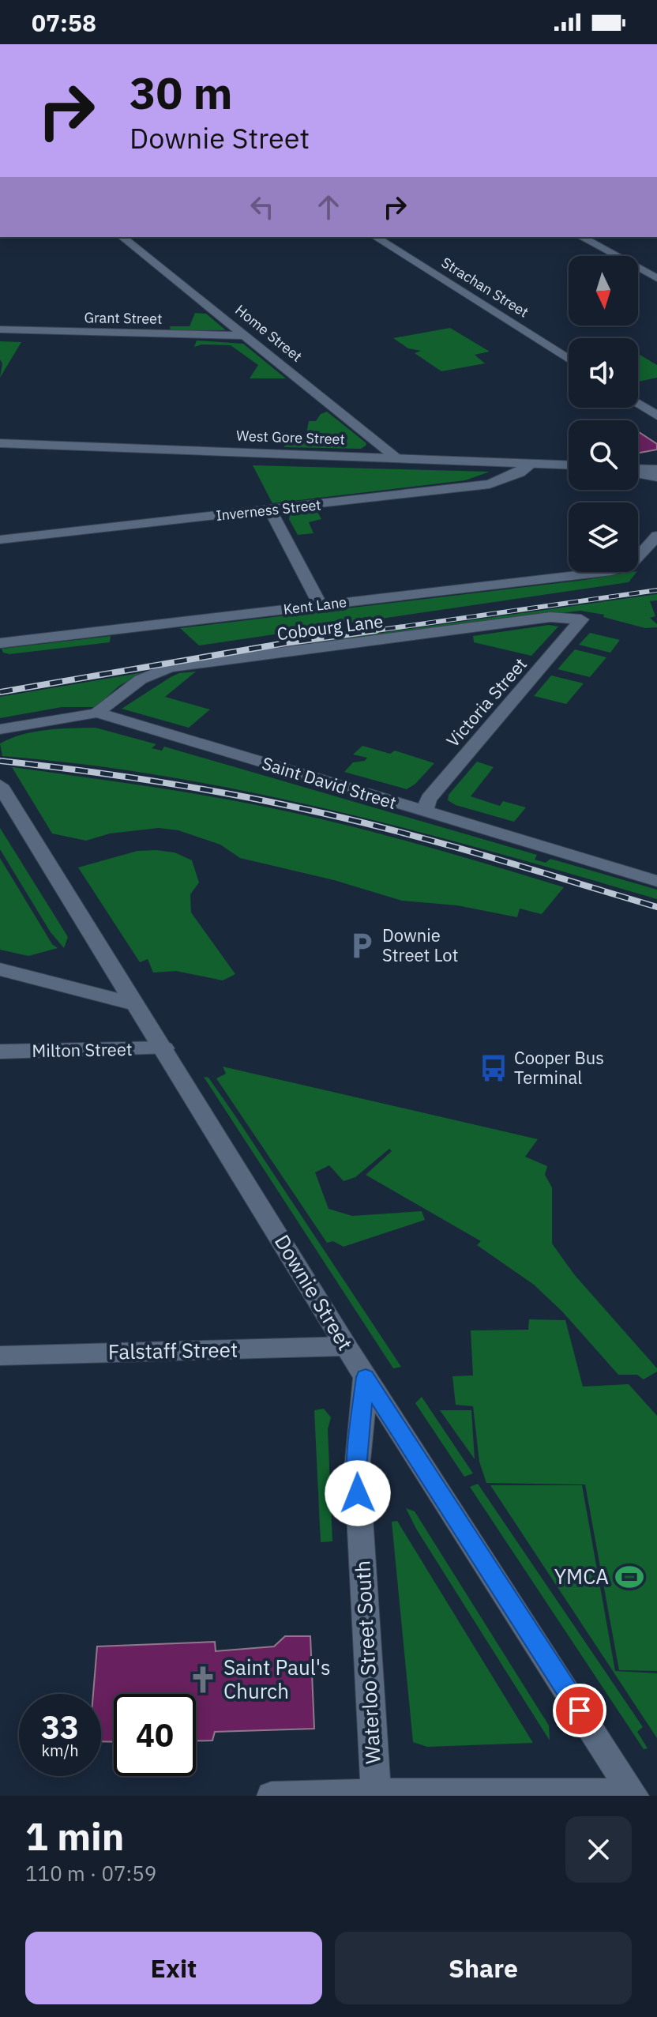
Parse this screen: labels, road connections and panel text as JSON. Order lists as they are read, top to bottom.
{
  "streets": {
    "street": [
      "Strachan Street",
      "Grant Street",
      "Home Street",
      "West Gore Street",
      "Inverness Street",
      "Kent Lane",
      "Cobourg Lane",
      "Victoria Street",
      "Saint David Street",
      "Milton Street",
      "Downie Street",
      "Falstaff Street",
      "Waterloo Street South"
    ]
  },
  "crossings": [
    ["Grant Street", "Home Street"],
    ["Home Street", "West Gore Street"],
    ["West Gore Street", "Inverness Street"],
    ["Cobourg Lane", "Victoria Street"],
    ["Cobourg Lane", "Saint David Street"],
    ["Victoria Street", "Saint David Street"],
    ["Milton Street", "Downie Street"],
    ["Downie Street", "Falstaff Street"],
    ["Downie Street", "Waterloo Street South"]
  ],
  "places": {
    "parking": ["Downie Street Lot"],
    "bus stop": ["Cooper Bus Terminal"],
    "sports": ["YMCA"],
    "church": ["Saint Paul's Church"]
  },
  "north": "bottom",
  "page": {
    "status": "07:58",
    "turn": ["30 m", "Downie Street"],
    "speed": "33 km/h",
    "limit": "40",
    "heading": ["1 min", "110 m · 07:59"],
    "buttons": ["Exit", "Share"]
  }
}
